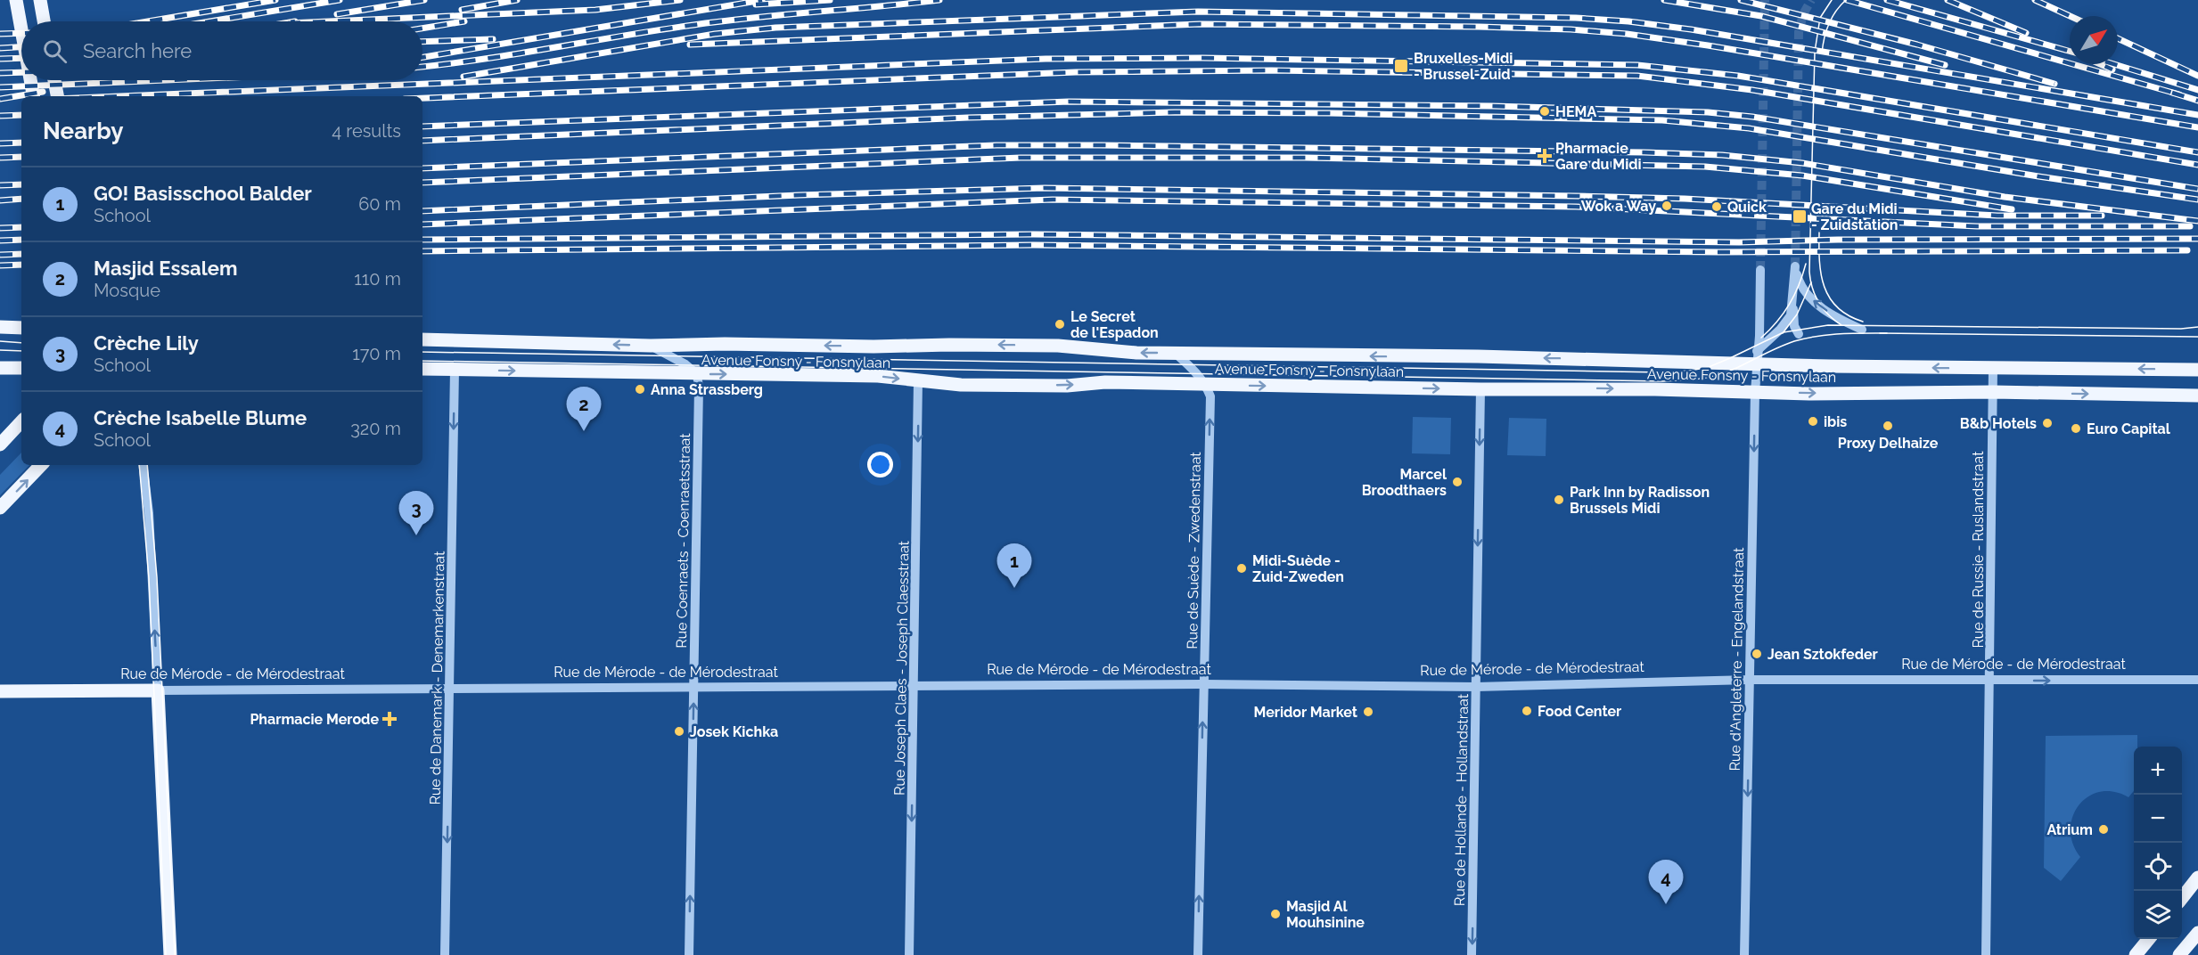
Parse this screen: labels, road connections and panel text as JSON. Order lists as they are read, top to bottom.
{
  "streets": {
    "main road": ["Avenue Fonsny - Fonsnylaan", "Rue de Mérode - de Mérodestraat"],
    "street": [
      "Rue Coenraets - Coenraetsstraat",
      "Rue de Russie - Ruslandstraat",
      "Rue de Suède - Zwedenstraat",
      "Rue d'Angleterre - Engelandstraat",
      "Rue Joseph Claes - Joseph Claesstraat",
      "Rue de Danemark - Denemarkenstraat",
      "Rue de Hollande - Hollandstraat"
    ]
  },
  "crossings": [
    ["Avenue Fonsny - Fonsnylaan", "Rue Coenraets - Coenraetsstraat"],
    ["Avenue Fonsny - Fonsnylaan", "Rue de Russie - Ruslandstraat"],
    ["Avenue Fonsny - Fonsnylaan", "Rue de Suède - Zwedenstraat"],
    ["Avenue Fonsny - Fonsnylaan", "Rue d'Angleterre - Engelandstraat"],
    ["Avenue Fonsny - Fonsnylaan", "Rue Joseph Claes - Joseph Claesstraat"],
    ["Avenue Fonsny - Fonsnylaan", "Rue de Danemark - Denemarkenstraat"],
    ["Avenue Fonsny - Fonsnylaan", "Rue de Hollande - Hollandstraat"],
    ["Rue Coenraets - Coenraetsstraat", "Rue de Mérode - de Mérodestraat"],
    ["Rue de Russie - Ruslandstraat", "Rue de Mérode - de Mérodestraat"],
    ["Rue de Suède - Zwedenstraat", "Rue de Mérode - de Mérodestraat"],
    ["Rue d'Angleterre - Engelandstraat", "Rue de Mérode - de Mérodestraat"],
    ["Rue de Mérode - de Mérodestraat", "Rue Joseph Claes - Joseph Claesstraat"],
    ["Rue de Mérode - de Mérodestraat", "Rue de Danemark - Denemarkenstraat"],
    ["Rue de Mérode - de Mérodestraat", "Rue de Hollande - Hollandstraat"]
  ],
  "one_way": [
    "Rue Coenraets - Coenraetsstraat",
    "Rue de Suède - Zwedenstraat",
    "Rue d'Angleterre - Engelandstraat",
    "Rue Joseph Claes - Joseph Claesstraat",
    "Rue de Danemark - Denemarkenstraat",
    "Rue de Hollande - Hollandstraat"
  ],
  "places": {
    "transit": ["Bruxelles-Midi - Brussel-Zuid", "Gare du Midi - Zuidstation"],
    "other": [
      "HEMA",
      "Wok a Way",
      "Quick",
      "Le Secret de l'Espadon",
      "Anna Strassberg",
      "ibis",
      "B&b Hotels",
      "Proxy Delhaize",
      "Euro Capital",
      "Marcel Broodthaers",
      "Park Inn by Radisson Brussels Midi",
      "Midi-Suède - Zuid-Zweden",
      "Jean Sztokfeder",
      "Food Center",
      "Meridor Market",
      "Josek Kichka",
      "Atrium",
      "Masjid Al Mouhsinine"
    ],
    "health": ["Pharmacie Gare du Midi", "Pharmacie Merode"]
  },
  "north": "top right",
  "page": {
    "search": "Search here",
    "heading": ["Nearby", "4 results"],
    "list": [
      {
        "mark": "1",
        "name": "GO! Basisschool Balder",
        "note": "School",
        "value": "60 m"
      },
      {
        "mark": "2",
        "name": "Masjid Essalem",
        "note": "Mosque",
        "value": "110 m"
      },
      {
        "mark": "3",
        "name": "Crèche Lily",
        "note": "School",
        "value": "170 m"
      },
      {
        "mark": "4",
        "name": "Crèche Isabelle Blume",
        "note": "School",
        "value": "320 m"
      }
    ],
    "pins": [
      "2",
      "3",
      "1",
      "4"
    ],
    "map_buttons": ["+", "−"]
  }
}
